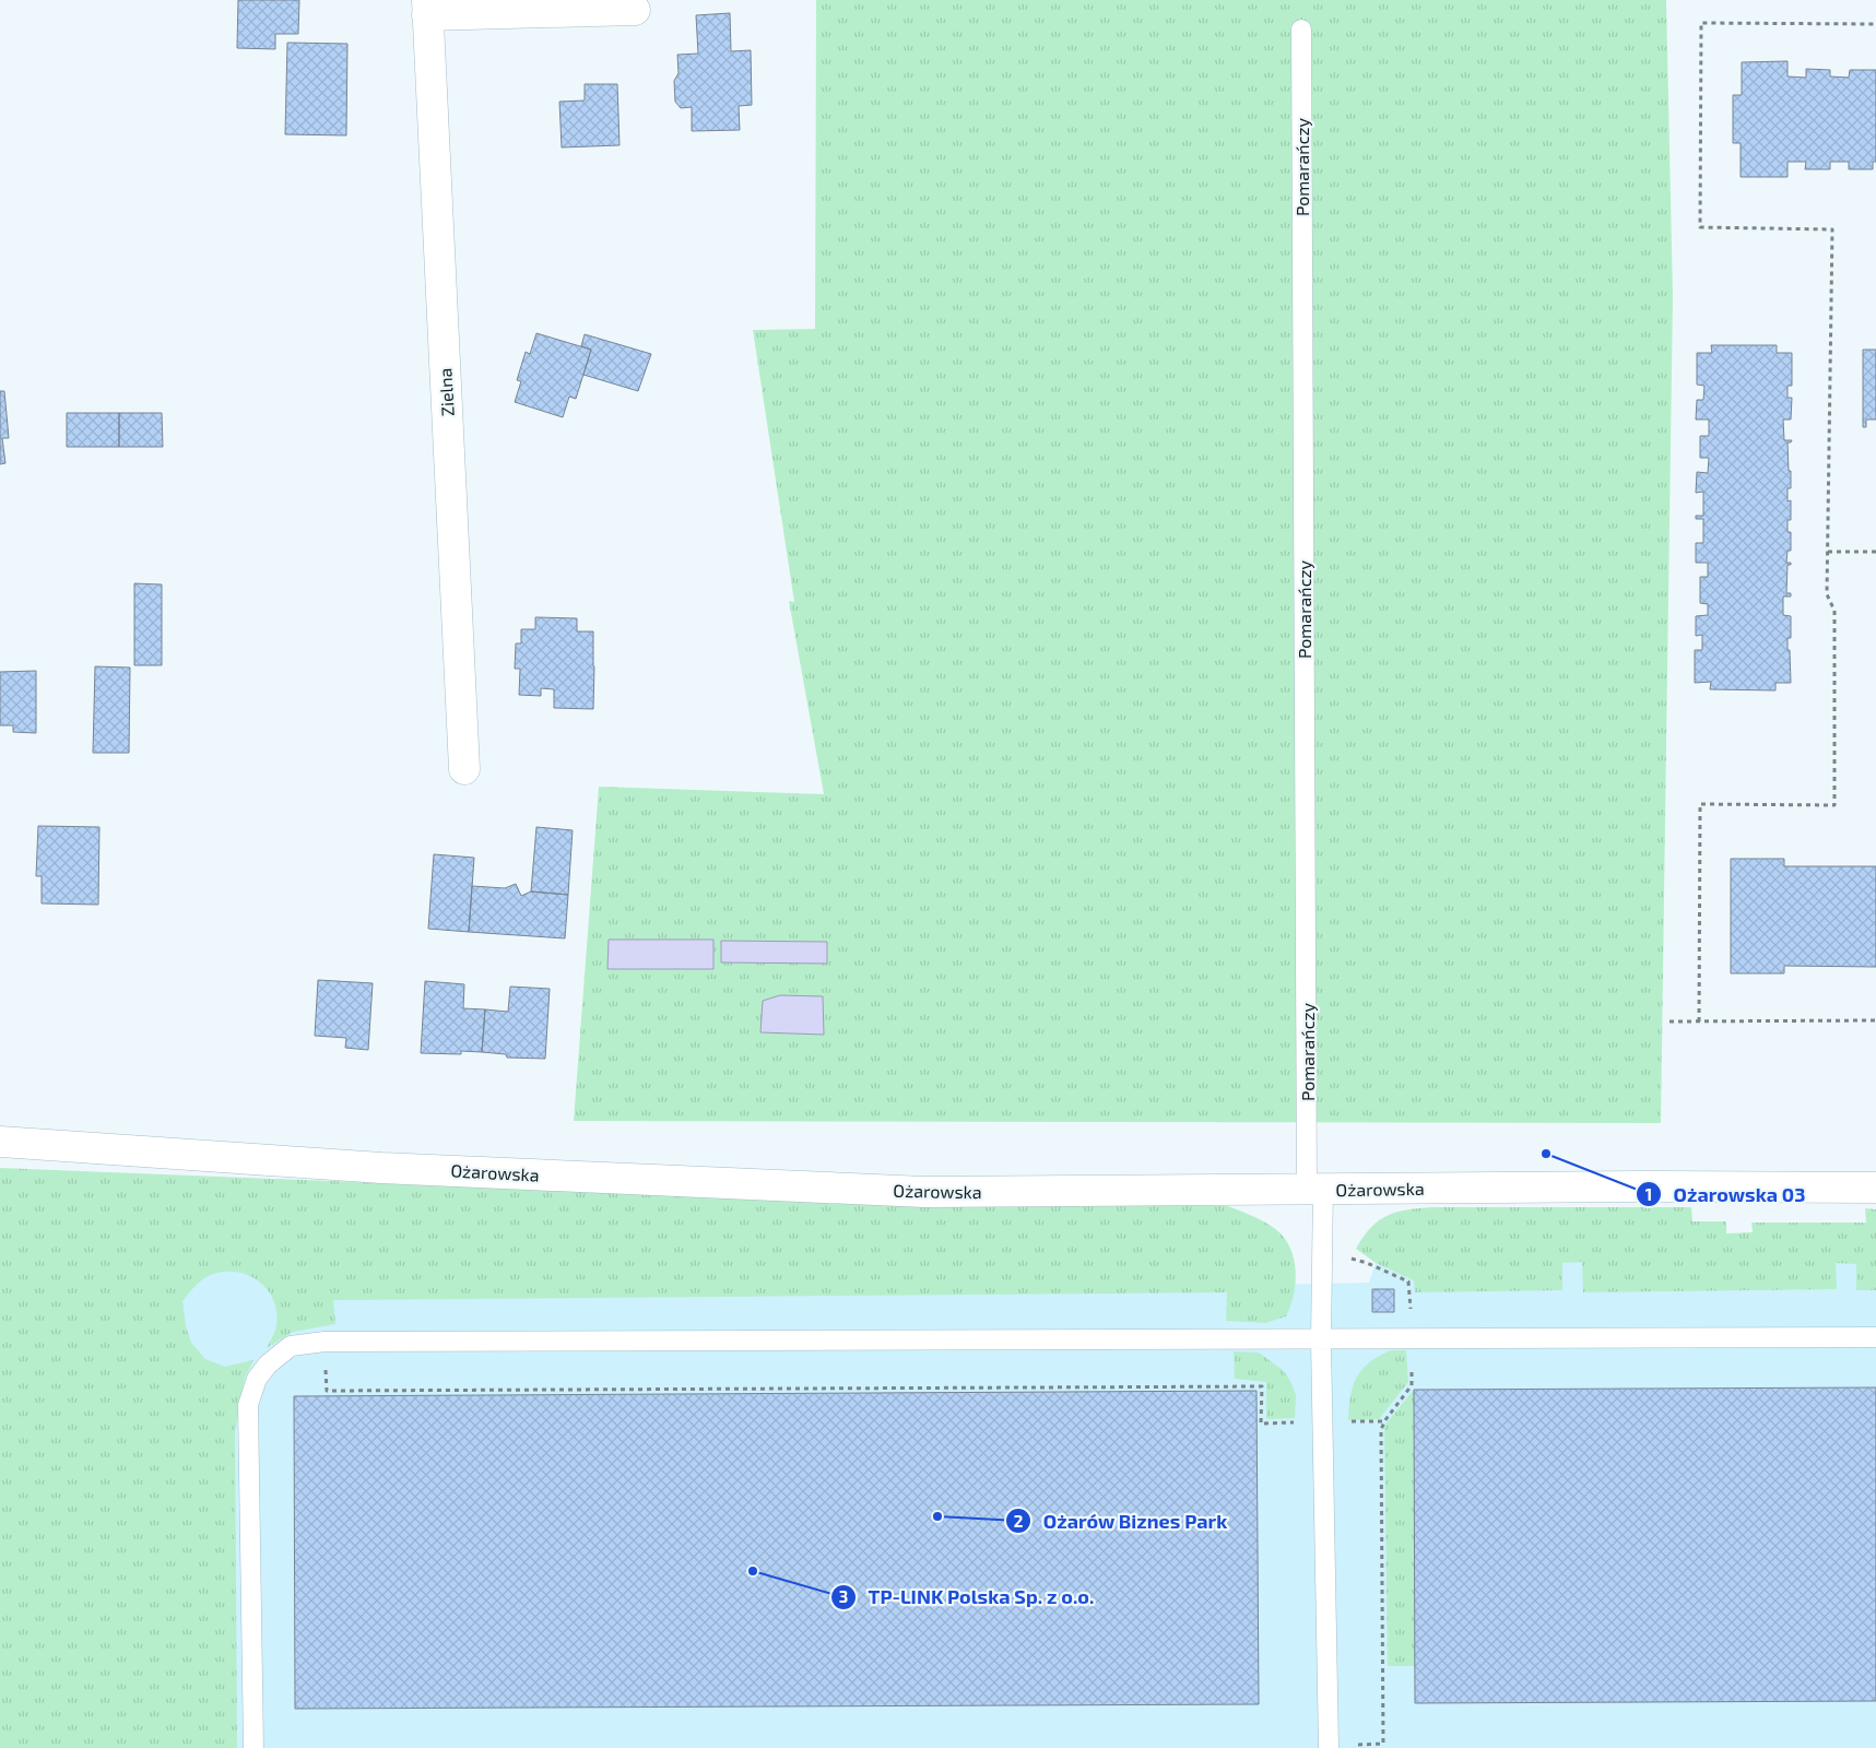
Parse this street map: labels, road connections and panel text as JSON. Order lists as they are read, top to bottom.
{
  "streets": {
    "main road": ["Zielna", "Ożarowska"],
    "lane": ["Pomarańczy"]
  },
  "crossings": [
    ["Pomarańczy", "Ożarowska"]
  ],
  "places": ["Ożarowska 03", "Ożarów Biznes Park", "TP-LINK Polska Sp. z o.o."]
}
